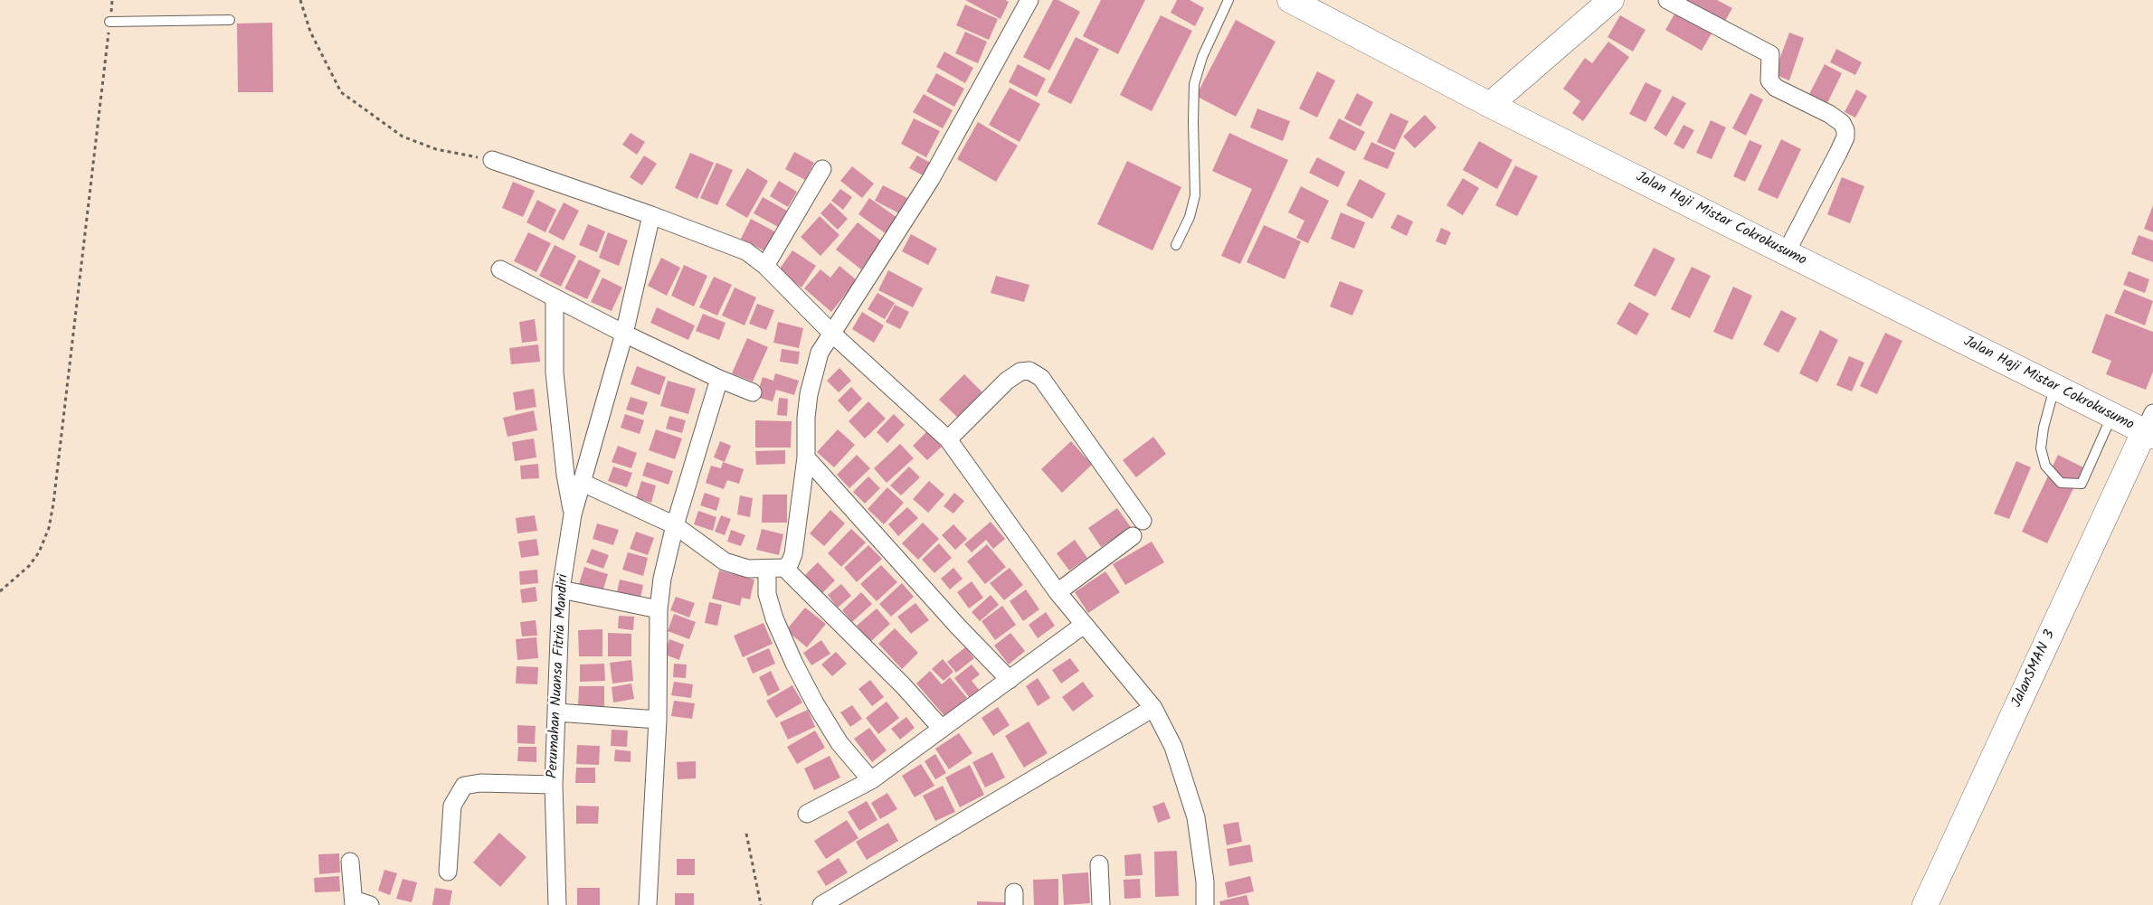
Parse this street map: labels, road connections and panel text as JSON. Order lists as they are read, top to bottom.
{
  "streets": {
    "main road": ["Jalan Haji Mistar Cokrokusumo", "JalanSMAN 3"],
    "street": ["Perumahan Nuansa Fitria Mandiri"]
  },
  "crossings": [
    ["Jalan Haji Mistar Cokrokusumo", "JalanSMAN 3"]
  ]
}
